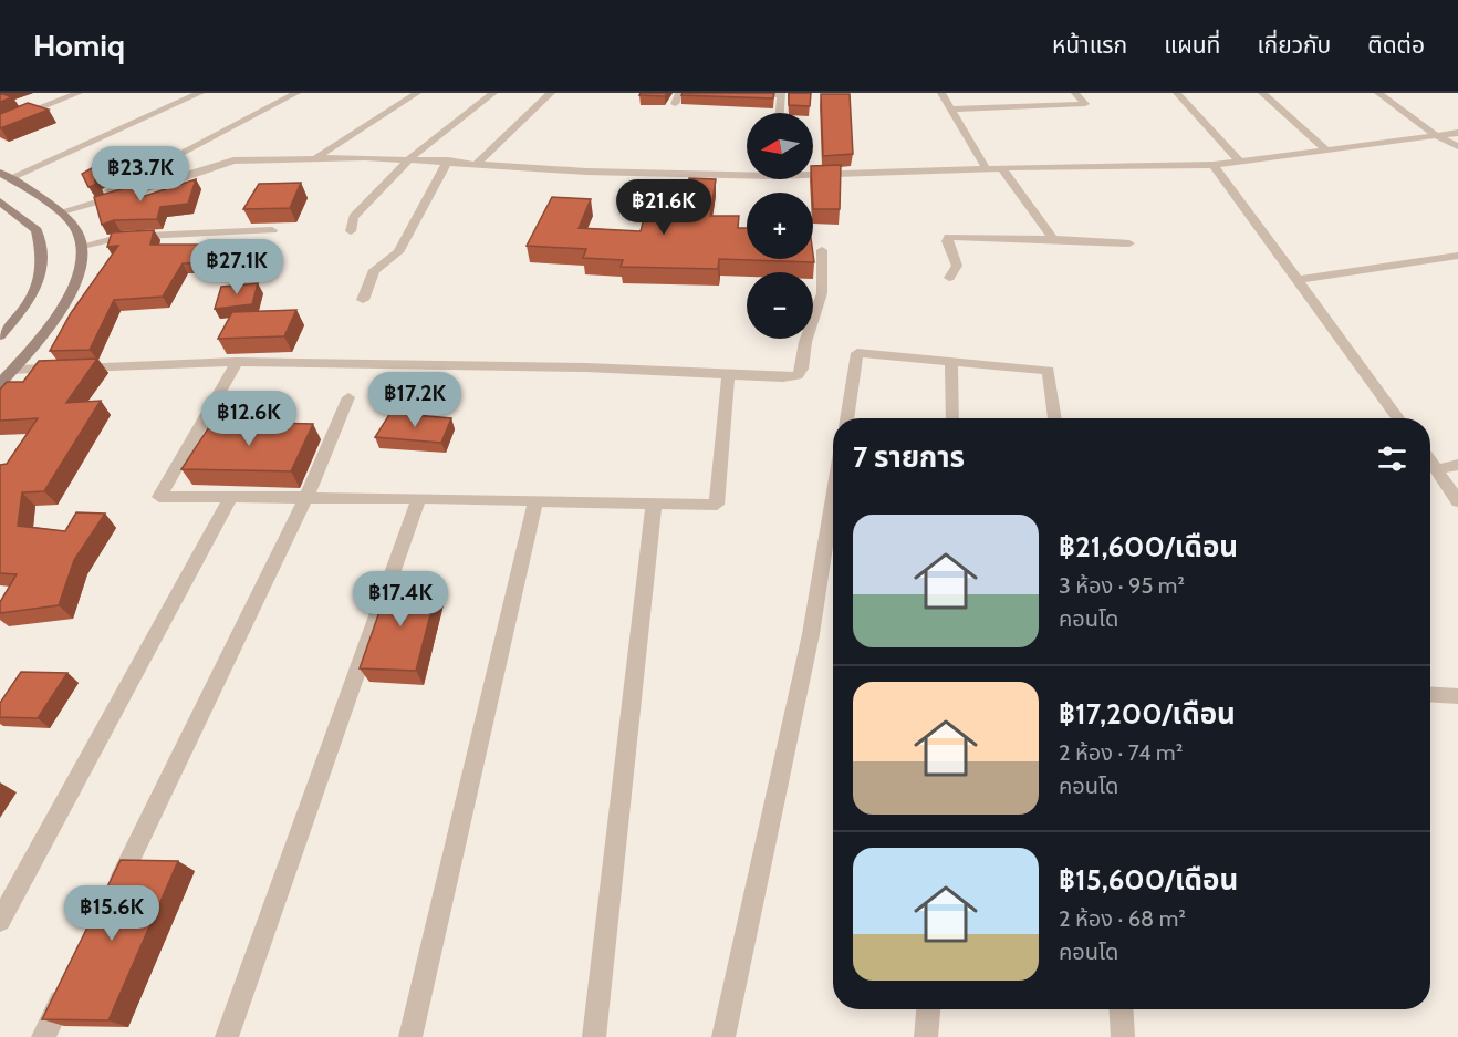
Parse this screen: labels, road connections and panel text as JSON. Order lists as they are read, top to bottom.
{
  "north": "left",
  "page": {
    "header": "Homiq",
    "nav": [
      "หน้าแรก",
      "แผนที่",
      "เกี่ยวกับ",
      "ติดต่อ"
    ],
    "map_buttons": ["+", "−"],
    "price": [
      "฿23.7K",
      "฿21.6K",
      "฿27.1K",
      "฿17.2K",
      "฿12.6K",
      "฿17.4K",
      "฿15.6K"
    ],
    "heading": "7 รายการ",
    "list": [
      {
        "name": "฿21,600/เดือน",
        "note": "3 ห้อง · 95 m² · คอนโด"
      },
      {
        "name": "฿17,200/เดือน",
        "note": "2 ห้อง · 74 m² · คอนโด"
      },
      {
        "name": "฿15,600/เดือน",
        "note": "2 ห้อง · 68 m² · คอนโด"
      }
    ]
  }
}
